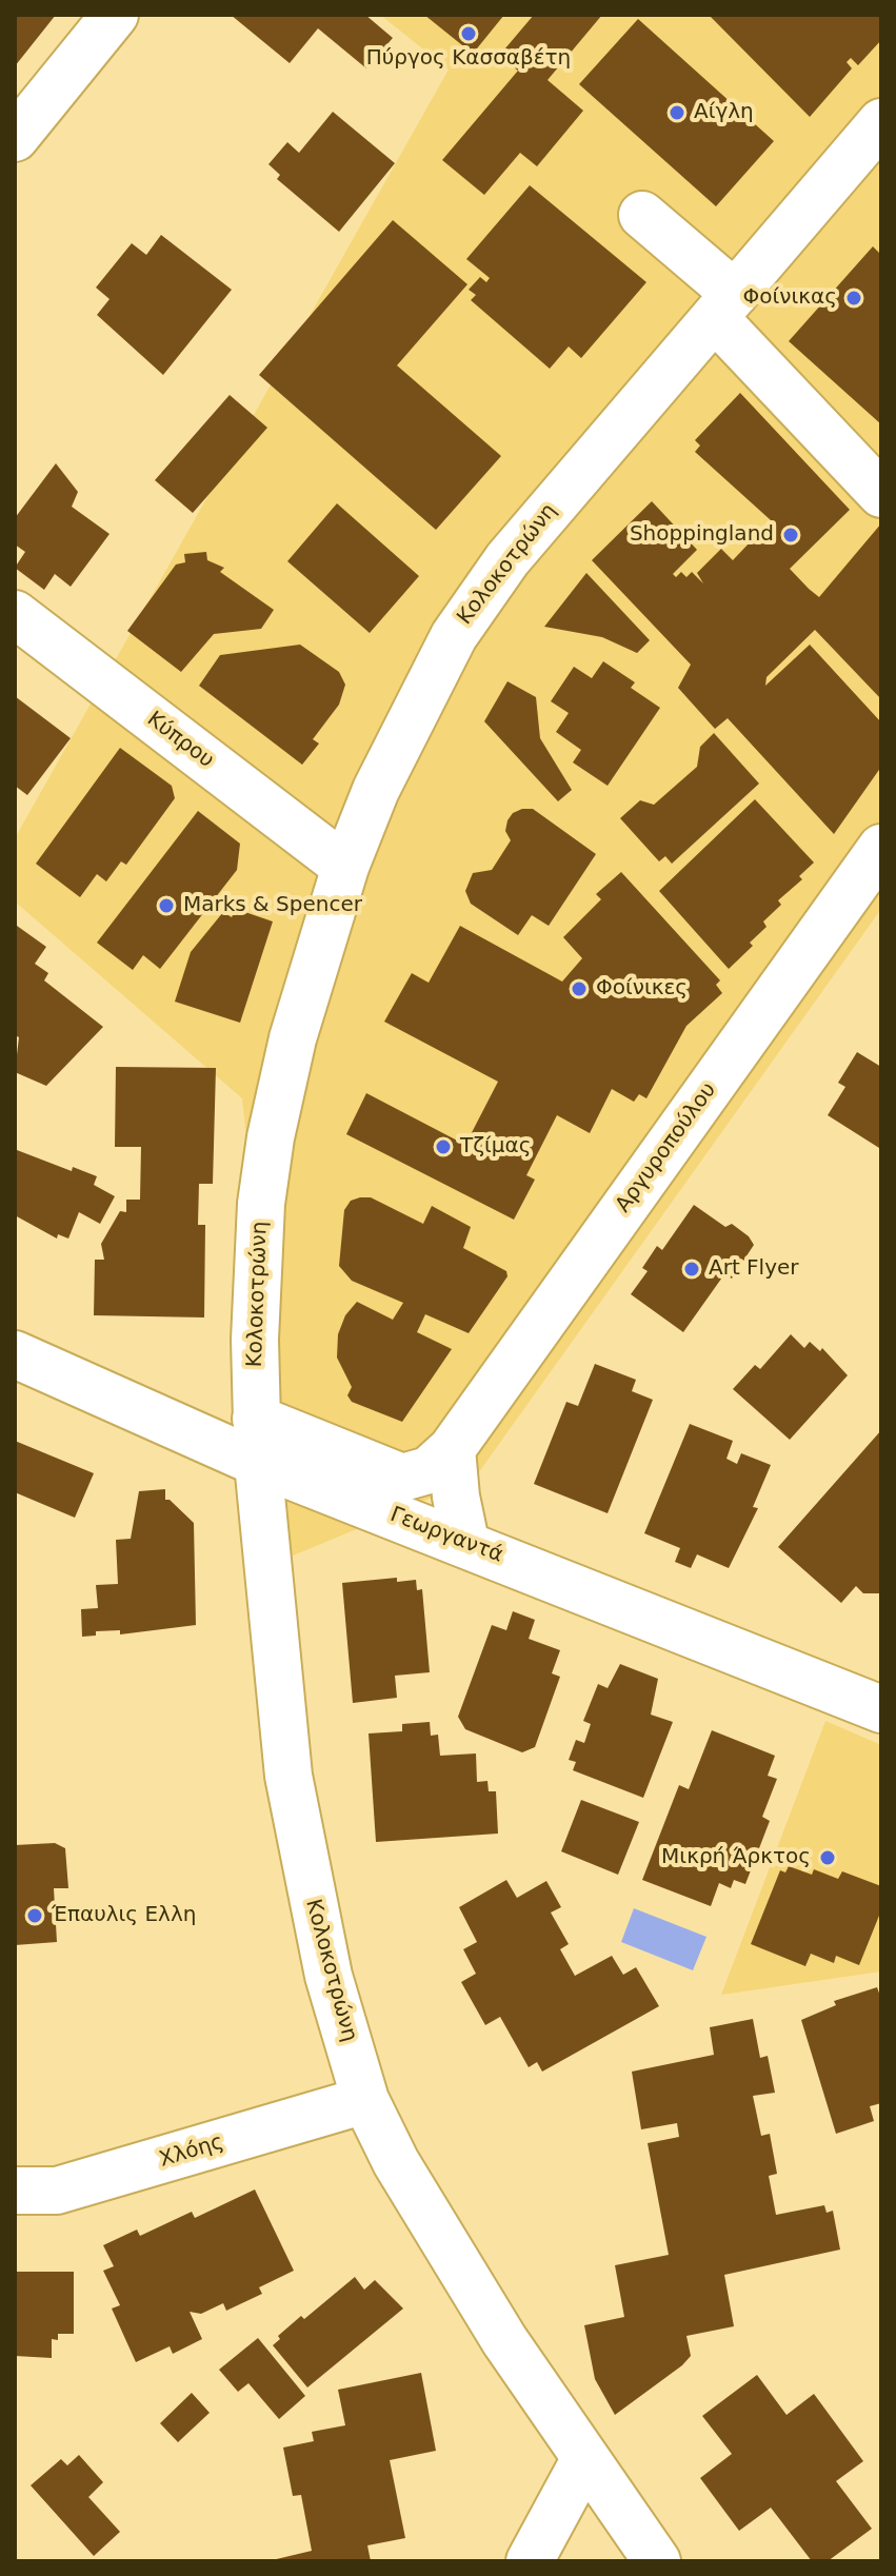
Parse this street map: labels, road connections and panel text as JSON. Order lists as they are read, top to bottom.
{
  "streets": {
    "street": [
      "Κολοκοτρώνη",
      "Κύπρου",
      "Αργυροπούλου",
      "Γεωργαντά",
      "Χλόης"
    ]
  },
  "crossings": [
    ["Κολοκοτρώνη", "Κύπρου"],
    ["Κολοκοτρώνη", "Αργυροπούλου"],
    ["Κολοκοτρώνη", "Γεωργαντά"],
    ["Κολοκοτρώνη", "Χλόης"],
    ["Αργυροπούλου", "Γεωργαντά"]
  ],
  "places": [
    "Πύργος Κασσαβέτη",
    "Αίγλη",
    "Φοίνικας",
    "Shoppingland",
    "Marks & Spencer",
    "Φοίνικες",
    "Τζίμας",
    "Art Flyer",
    "Μικρή Άρκτος",
    "Έπαυλις Ελλη"
  ]
}
